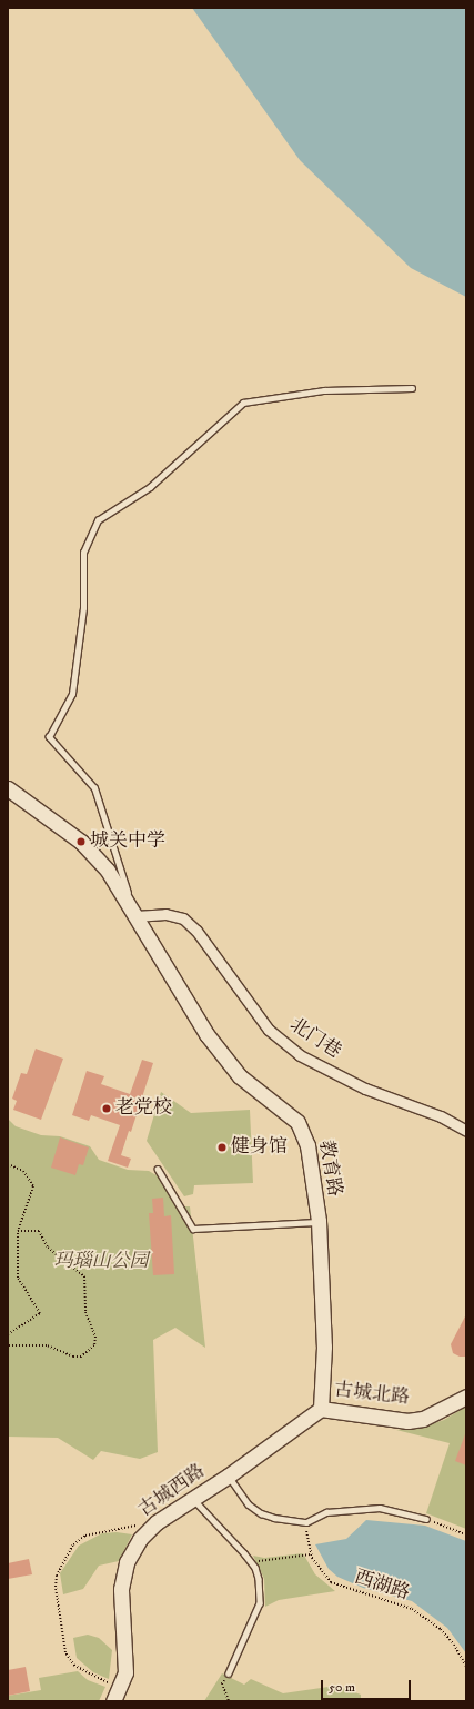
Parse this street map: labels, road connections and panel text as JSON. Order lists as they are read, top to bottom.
{
  "streets": {
    "street": [
      "北门巷",
      "教育路",
      "古城北路",
      "古城西路"
    ],
    "path": ["西湖路"]
  },
  "crossings": [
    ["北门巷", "教育路"],
    ["教育路", "古城北路"],
    ["教育路", "古城西路"],
    ["古城北路", "古城西路"]
  ],
  "parks": ["玛瑙山公园"],
  "places": ["城关中学", "老党校", "健身馆"],
  "scale_bar": "50 m"
}
